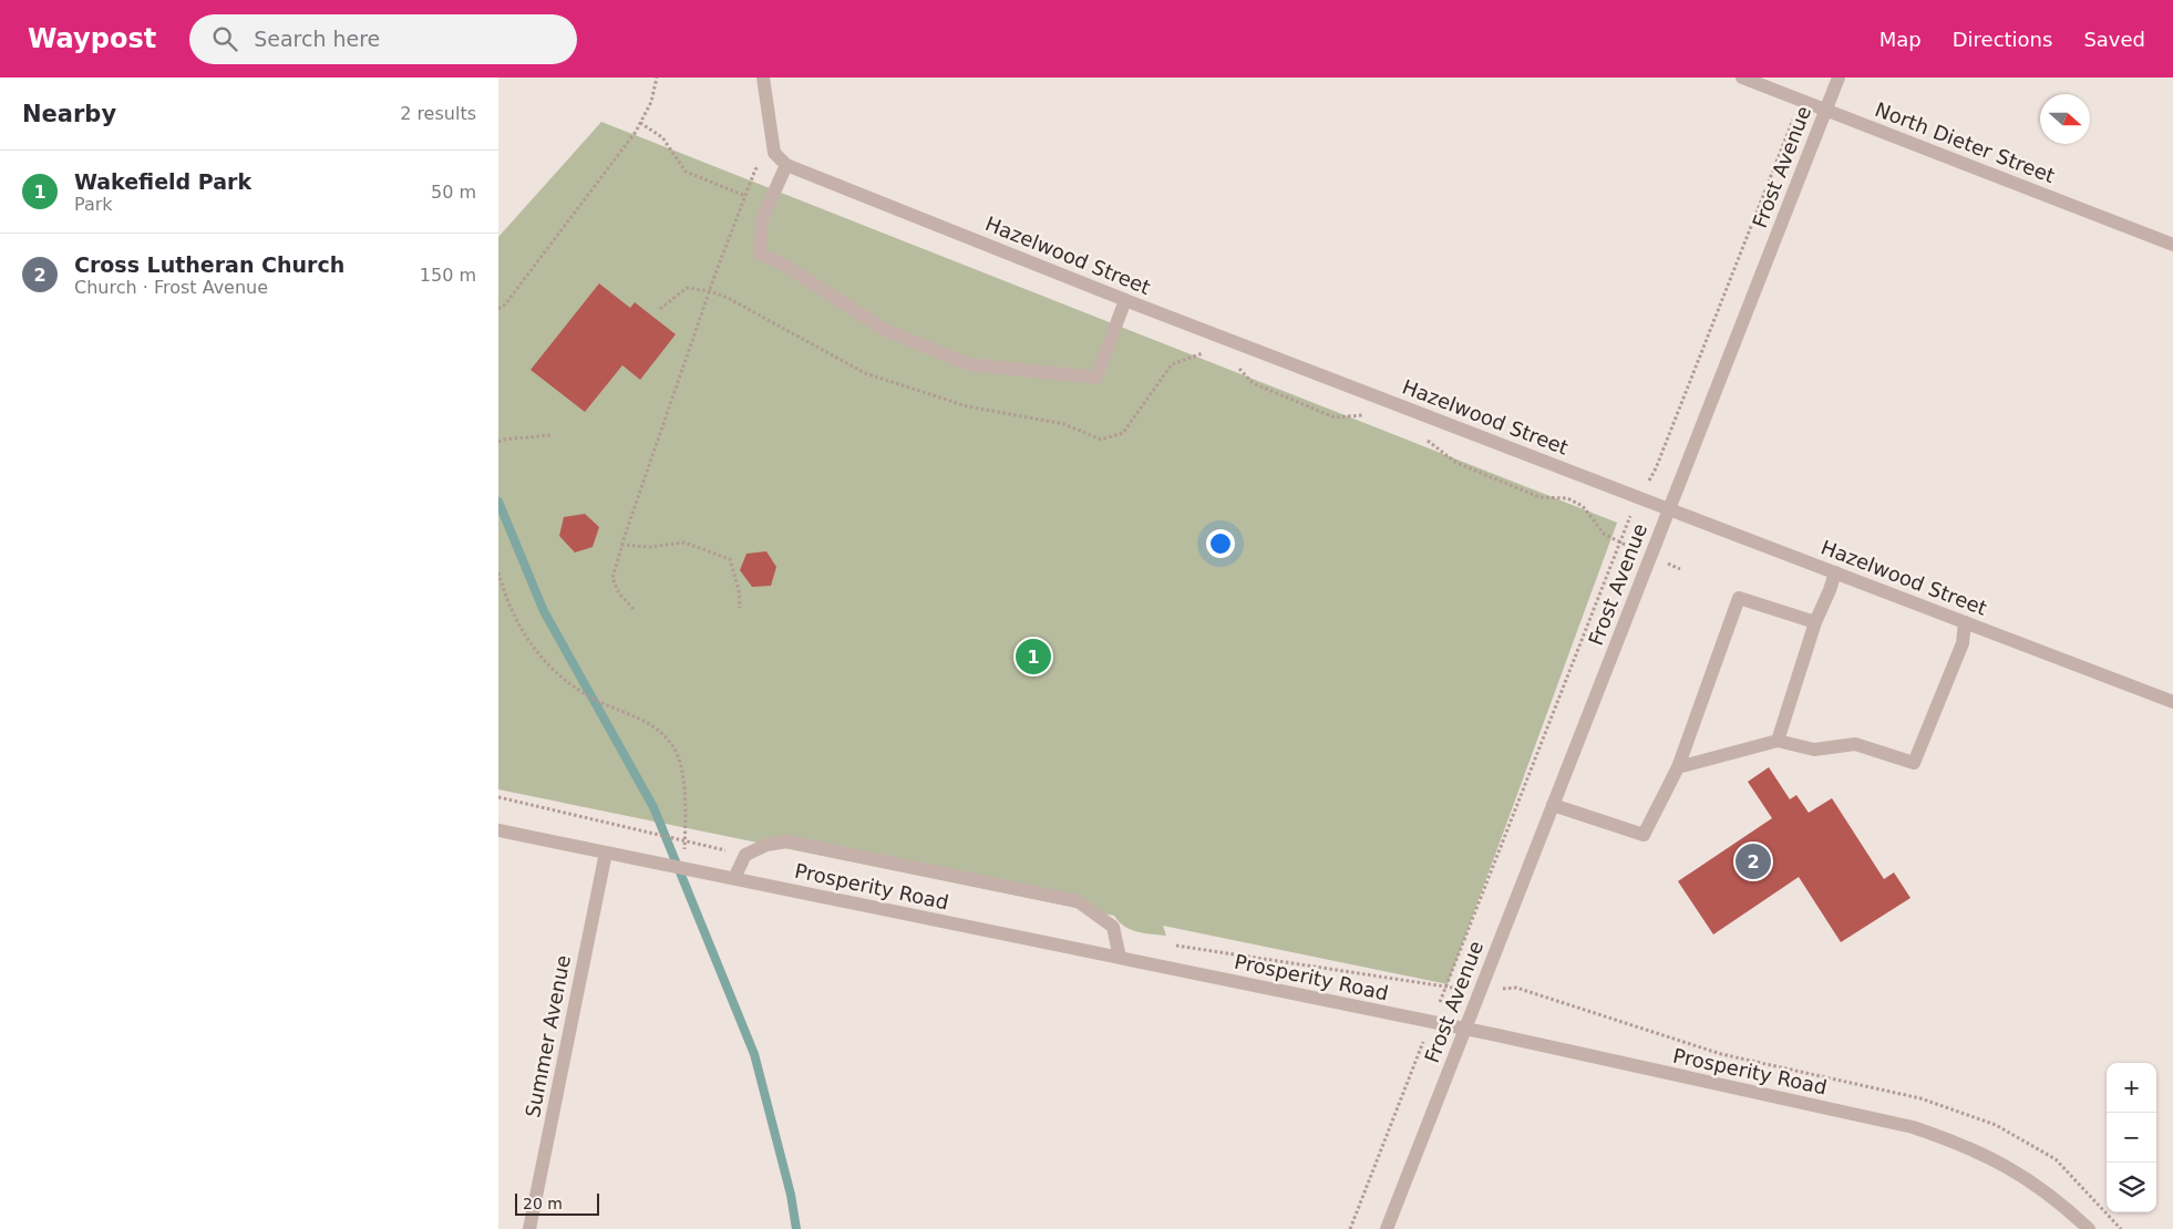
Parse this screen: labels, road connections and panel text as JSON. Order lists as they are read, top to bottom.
{
  "streets": {
    "street": [
      "North Dieter Street",
      "Frost Avenue",
      "Hazelwood Street",
      "Prosperity Road",
      "Summer Avenue"
    ]
  },
  "crossings": [
    ["North Dieter Street", "Frost Avenue"],
    ["Frost Avenue", "Hazelwood Street"],
    ["Frost Avenue", "Prosperity Road"],
    ["Prosperity Road", "Summer Avenue"]
  ],
  "scale_bar": "20 m",
  "north": "right",
  "page": {
    "header": "Waypost",
    "search": "Search here",
    "nav": ["Map", "Directions", "Saved"],
    "heading": ["Nearby", "2 results"],
    "list": [
      {
        "mark": "1",
        "name": "Wakefield Park",
        "note": "Park",
        "value": "50 m"
      },
      {
        "mark": "2",
        "name": "Cross Lutheran Church",
        "note": "Church · Frost Avenue",
        "value": "150 m"
      }
    ],
    "pins": ["1", "2"],
    "map_buttons": ["+", "−"],
    "scale": "20 m"
  }
}
